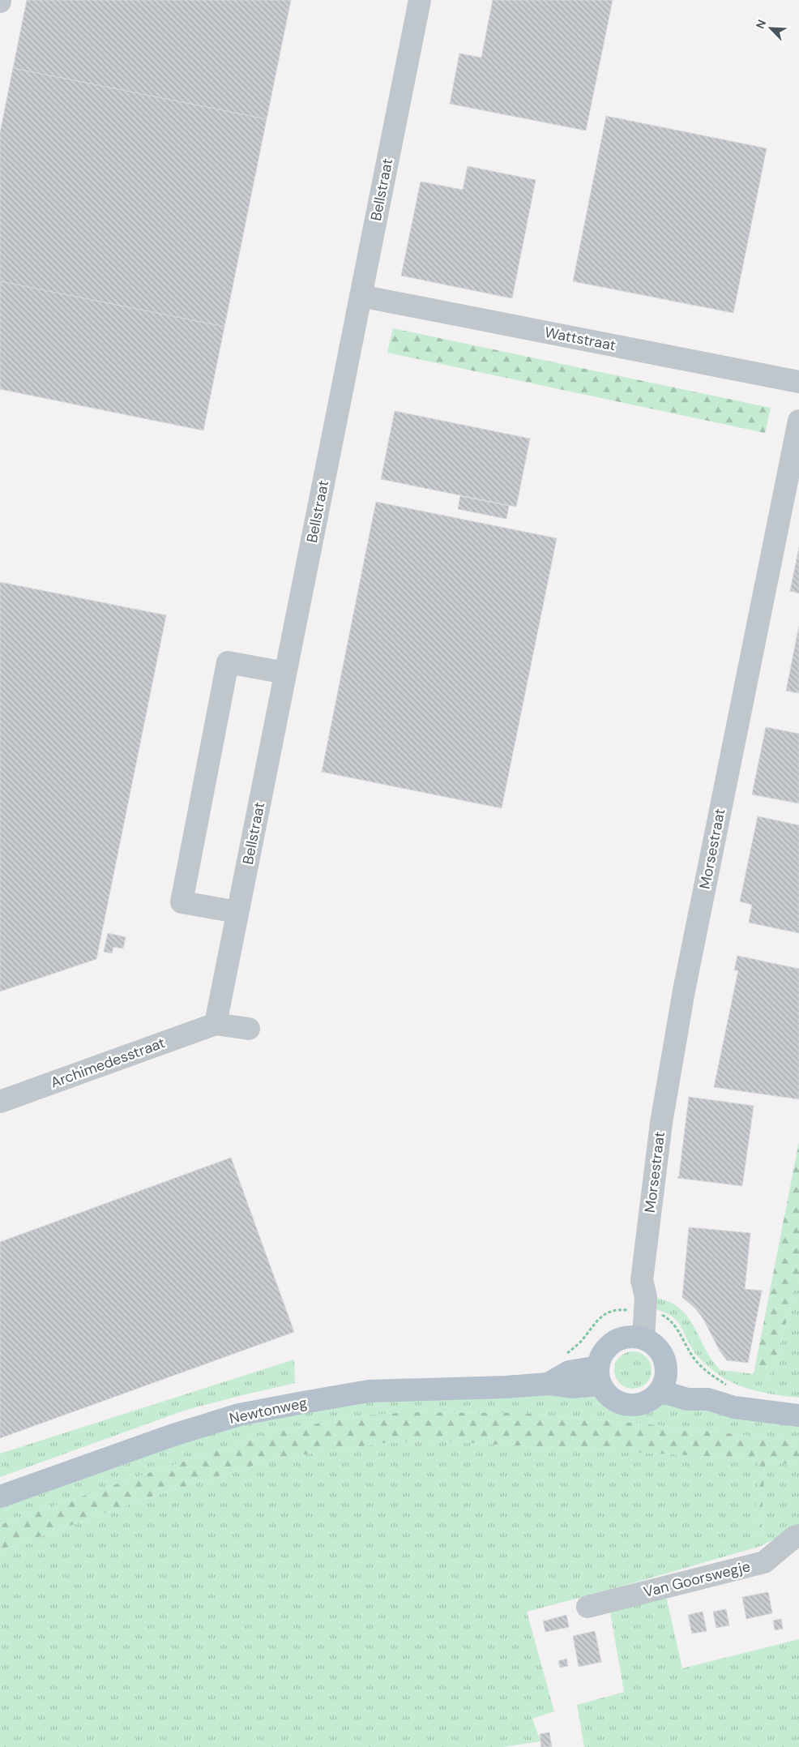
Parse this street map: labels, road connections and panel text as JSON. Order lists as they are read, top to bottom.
{
  "streets": {
    "main road": ["Newtonweg"],
    "street": [
      "Bellstraat",
      "Wattstraat",
      "Morsestraat",
      "Archimedesstraat",
      "Van Goorswegje"
    ]
  },
  "crossings": [
    ["Bellstraat", "Wattstraat"],
    ["Bellstraat", "Archimedesstraat"],
    ["Morsestraat", "Newtonweg"]
  ],
  "north": "top left"
}
